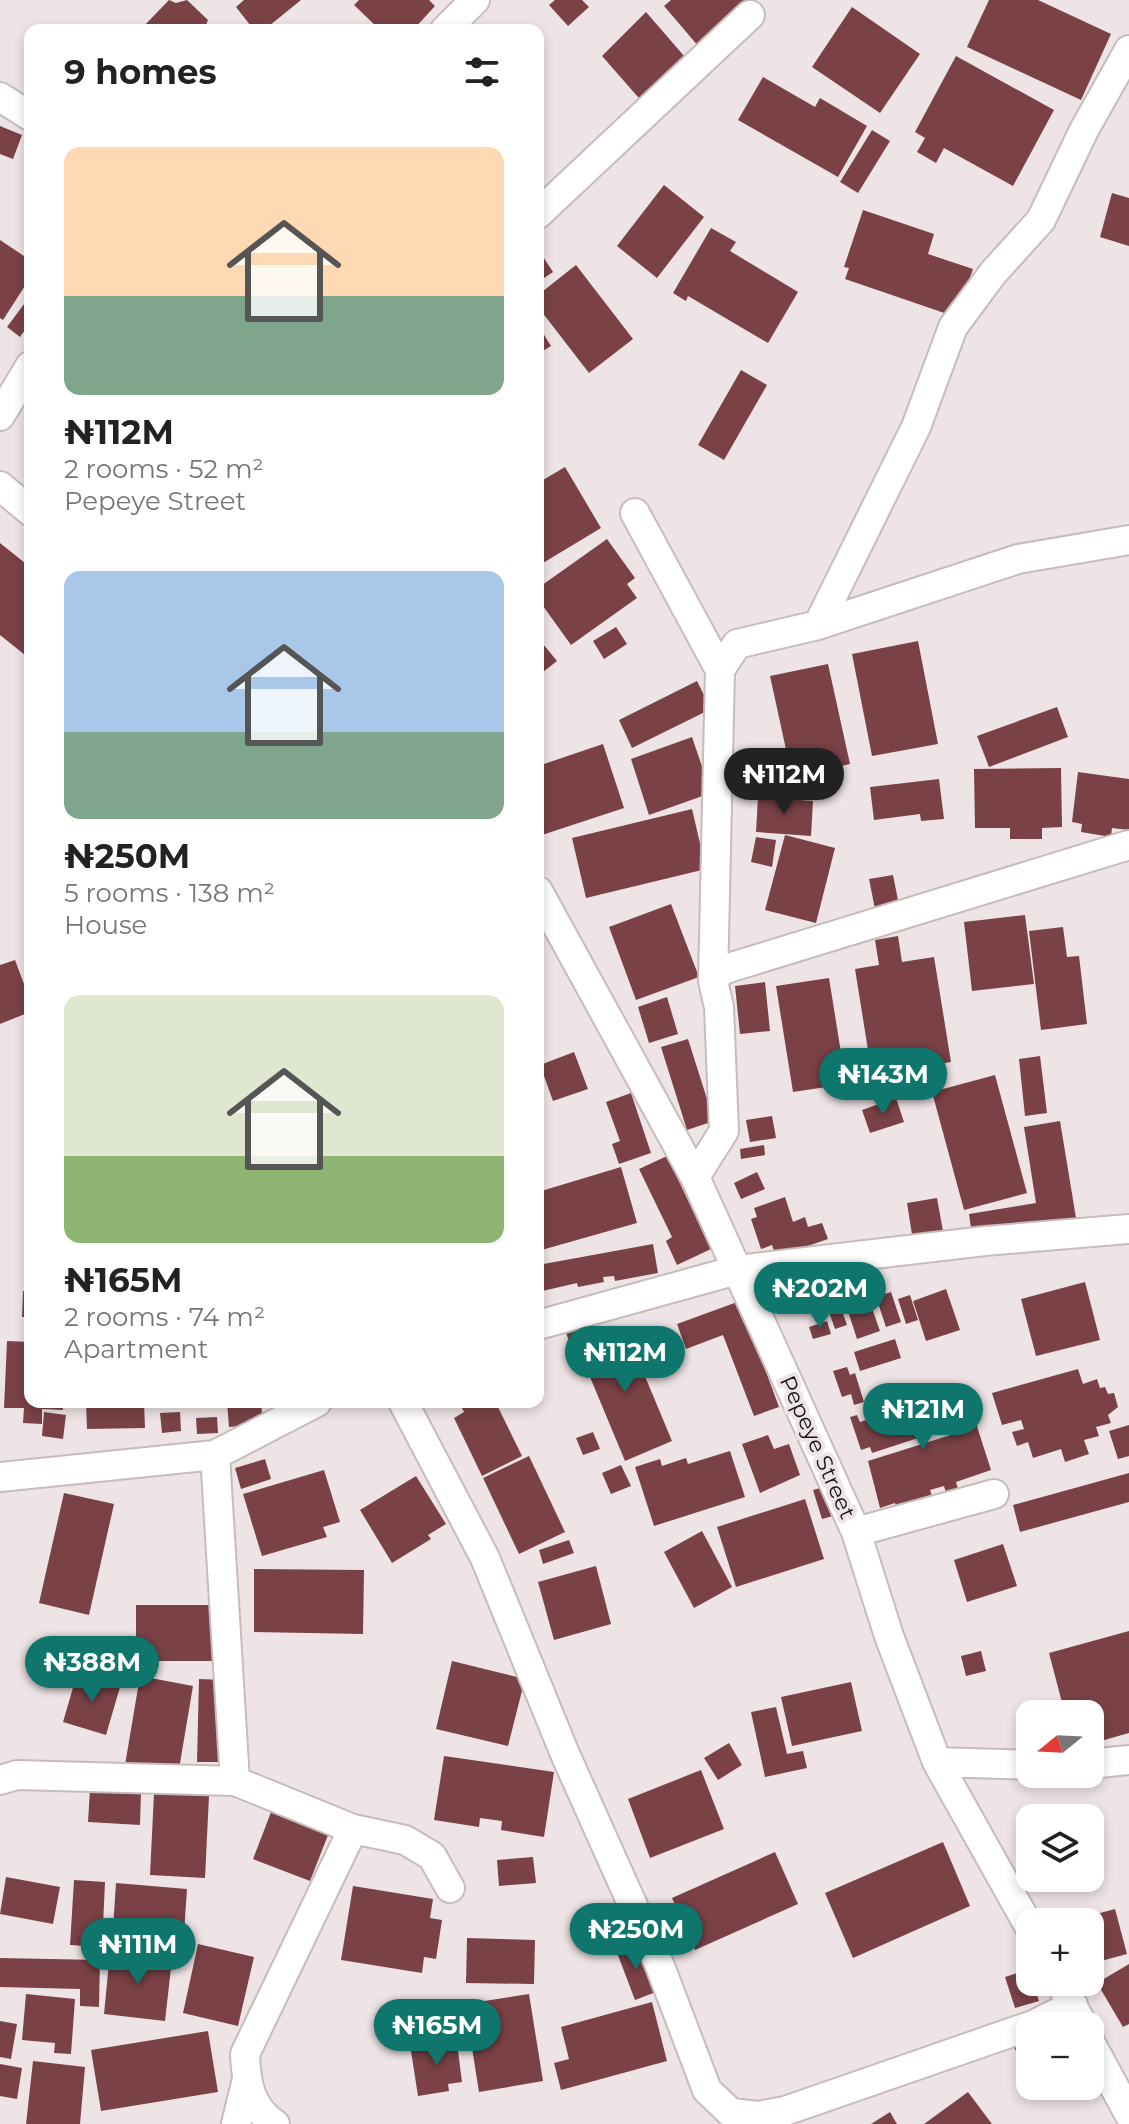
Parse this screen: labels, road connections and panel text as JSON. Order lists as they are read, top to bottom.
{
  "streets": {
    "street": ["Pepeye Street"]
  },
  "north": "left",
  "page": {
    "heading": "9 homes",
    "list": [
      {
        "name": "₦112M",
        "note": "2 rooms · 52 m² · Pepeye Street"
      },
      {
        "name": "₦250M",
        "note": "5 rooms · 138 m² · House"
      },
      {
        "name": "₦165M",
        "note": "2 rooms · 74 m² · Apartment"
      }
    ],
    "price": [
      "₦112M",
      "₦143M",
      "₦202M",
      "₦112M",
      "₦121M",
      "₦388M",
      "₦250M",
      "₦111M",
      "₦165M"
    ],
    "map_buttons": ["+", "−"]
  }
}
